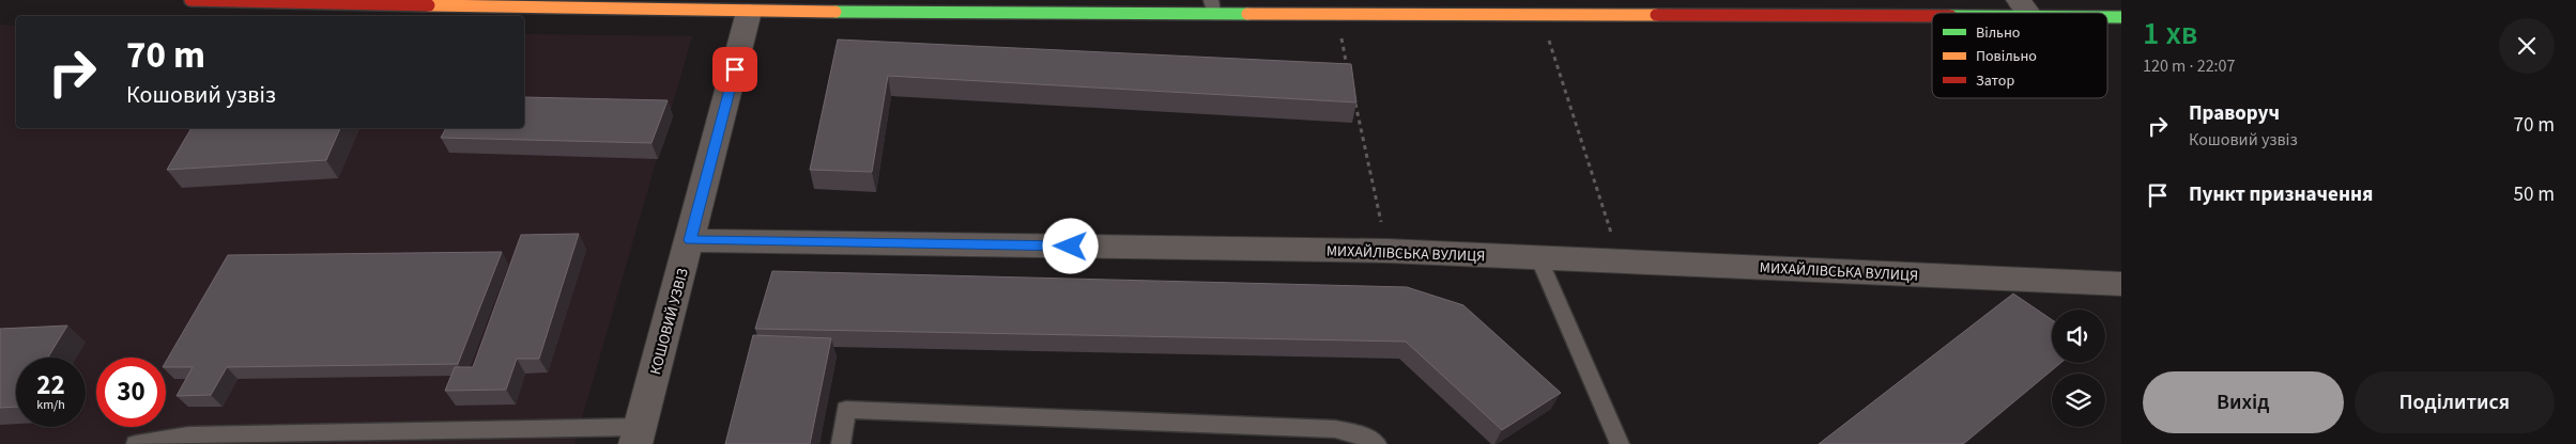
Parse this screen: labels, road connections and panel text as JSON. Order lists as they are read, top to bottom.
{
  "streets": {
    "street": ["МИХАЙЛІВСЬКА ВУЛИЦЯ", "КОШОВИЙ УЗВІЗ"]
  },
  "crossings": [
    ["МИХАЙЛІВСЬКА ВУЛИЦЯ", "КОШОВИЙ УЗВІЗ"]
  ],
  "legend": ["Вільно", "Повільно", "Затор"],
  "page": {
    "heading": ["1 хв", "120 m · 22:07"],
    "turn": ["70 m", "Кошовий узвіз"],
    "list": [
      {
        "name": "Праворуч",
        "note": "Кошовий узвіз",
        "value": "70 m"
      },
      {
        "name": "Пункт призначення",
        "value": "50 m"
      }
    ],
    "speed": "22 km/h",
    "limit": "30",
    "buttons": ["Вихід", "Поділитися"]
  }
}
